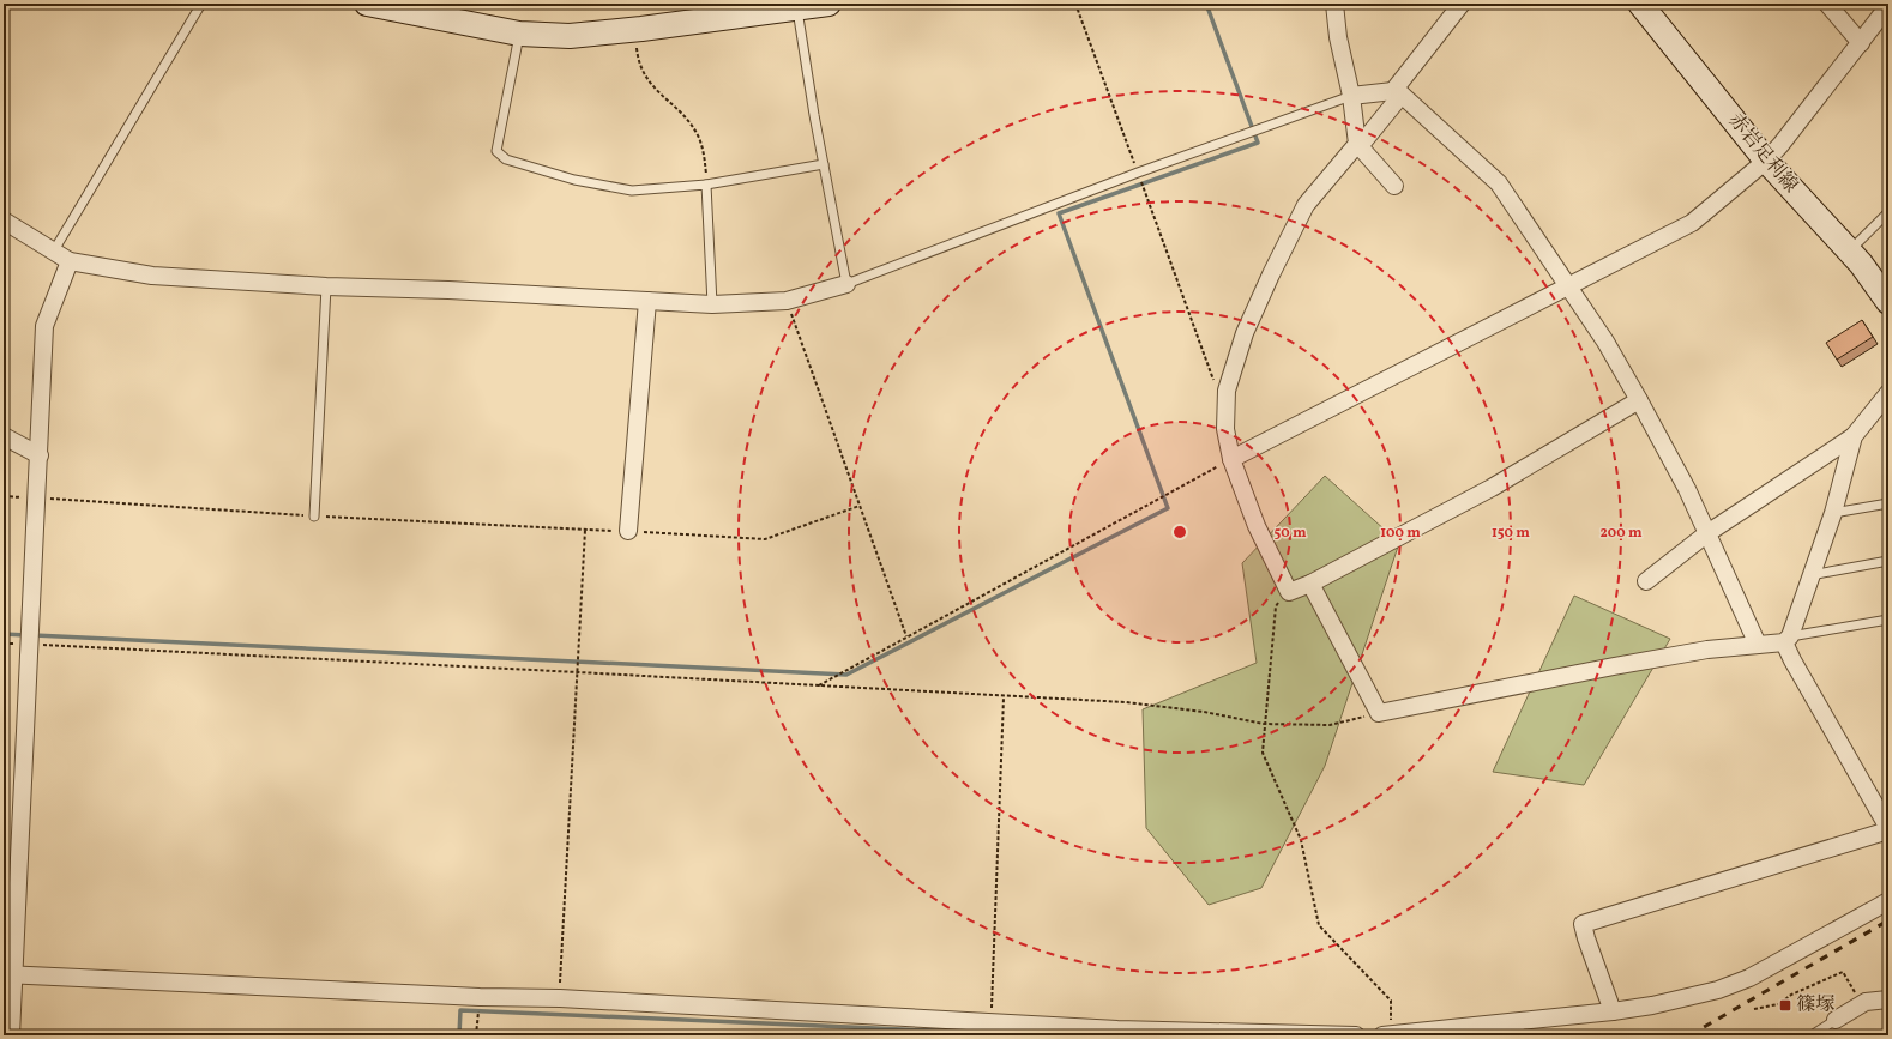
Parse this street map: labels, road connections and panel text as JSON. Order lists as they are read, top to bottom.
{
  "streets": {
    "street": ["赤岩足利線"]
  },
  "places": {
    "transit": ["篠塚"]
  },
  "rings": [
    "50 m",
    "100 m",
    "150 m",
    "200 m"
  ]
}
